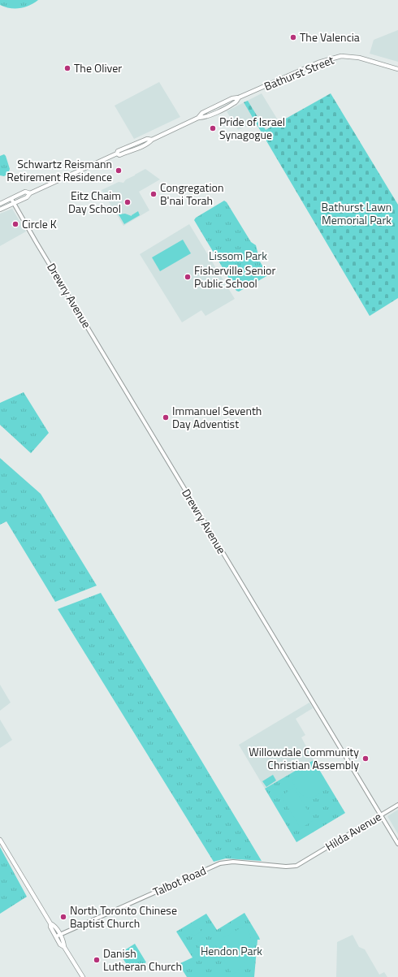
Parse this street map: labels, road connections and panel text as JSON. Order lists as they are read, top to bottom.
{
  "streets": {
    "main road": ["Bathurst Street"],
    "street": ["Drewry Avenue", "Hilda Avenue", "Talbot Road"]
  },
  "crossings": [
    ["Bathurst Street", "Drewry Avenue"],
    ["Drewry Avenue", "Hilda Avenue"],
    ["Hilda Avenue", "Talbot Road"]
  ],
  "parks": ["Bathurst Lawn Memorial Park", "Lissom Park", "Hendon Park"],
  "places": [
    "The Valencia",
    "The Oliver",
    "Pride of Israel Synagogue",
    "Schwartz Reismann Retirement Residence",
    "Congregation B'nai Torah",
    "Eitz Chaim Day School",
    "Circle K",
    "Fisherville Senior Public School",
    "Immanuel Seventh Day Adventist",
    "Willowdale Community Christian Assembly",
    "North Toronto Chinese Baptist Church",
    "Danish Lutheran Church"
  ]
}
